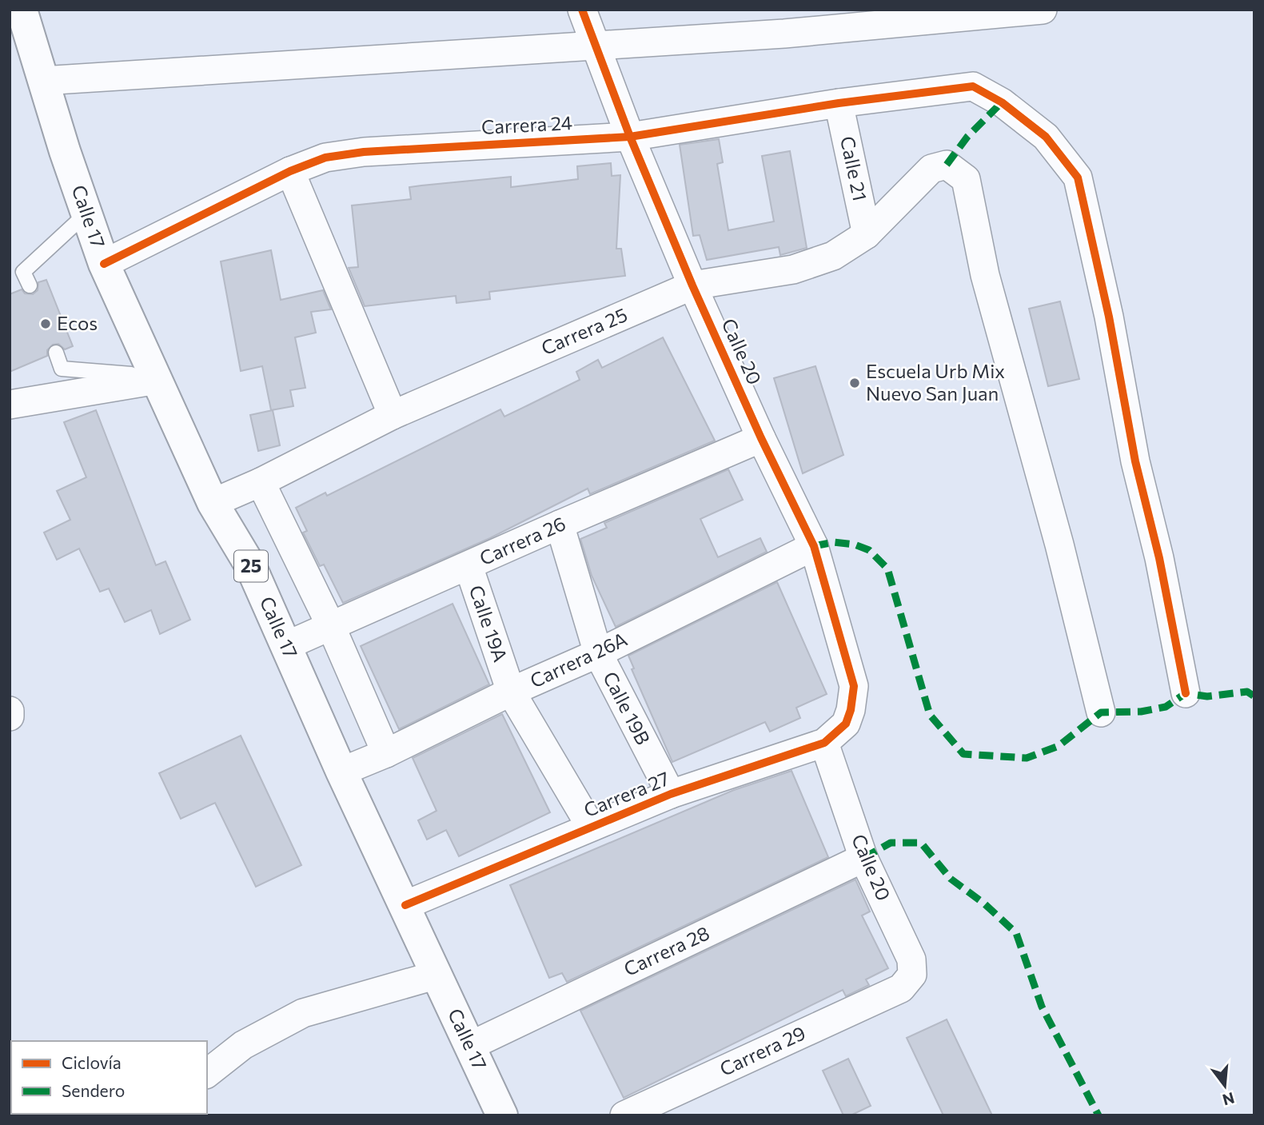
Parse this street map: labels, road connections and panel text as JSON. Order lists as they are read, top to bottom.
{
  "streets": {
    "highway": ["Calle 17", "25"],
    "street": [
      "Carrera 24",
      "Calle 21",
      "Carrera 25",
      "Calle 20",
      "Carrera 26",
      "Calle 19A",
      "Carrera 26A",
      "Calle 19B",
      "Carrera 27",
      "Carrera 28",
      "Carrera 29"
    ]
  },
  "crossings": [
    ["Carrera 24", "Calle 21"],
    ["Carrera 24", "Calle 17"],
    ["Carrera 24", "Calle 20"],
    ["Calle 21", "Carrera 25"],
    ["Calle 17", "Carrera 25"],
    ["Calle 17", "Carrera 26"],
    ["Calle 17", "Carrera 26A"],
    ["Calle 17", "Carrera 27"],
    ["Calle 17", "Carrera 28"],
    ["Carrera 25", "Calle 20"],
    ["Calle 20", "Carrera 26"],
    ["Calle 20", "Carrera 26A"],
    ["Calle 20", "Carrera 27"],
    ["Calle 20", "Carrera 28"],
    ["Calle 20", "Carrera 29"],
    ["Carrera 26", "Calle 19A"],
    ["Carrera 26", "Calle 19B"],
    ["Calle 19A", "Carrera 26A"],
    ["Calle 19A", "Carrera 27"],
    ["Carrera 26A", "Calle 19B"],
    ["Calle 19B", "Carrera 27"]
  ],
  "places": ["Ecos", "Escuela Urb Mix Nuevo San Juan"],
  "legend": ["Ciclovía", "Sendero"],
  "north": "bottom"
}
